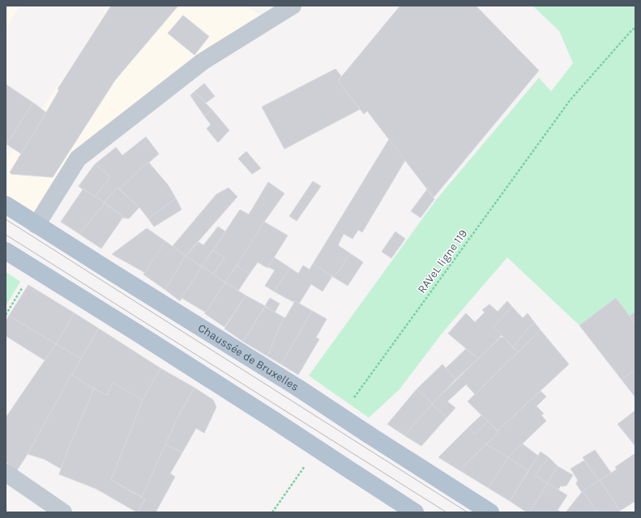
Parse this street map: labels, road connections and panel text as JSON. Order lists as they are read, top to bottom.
{
  "streets": {
    "main road": ["Chaussée de Bruxelles"],
    "path": ["RAVeL ligne 119"]
  }
}
